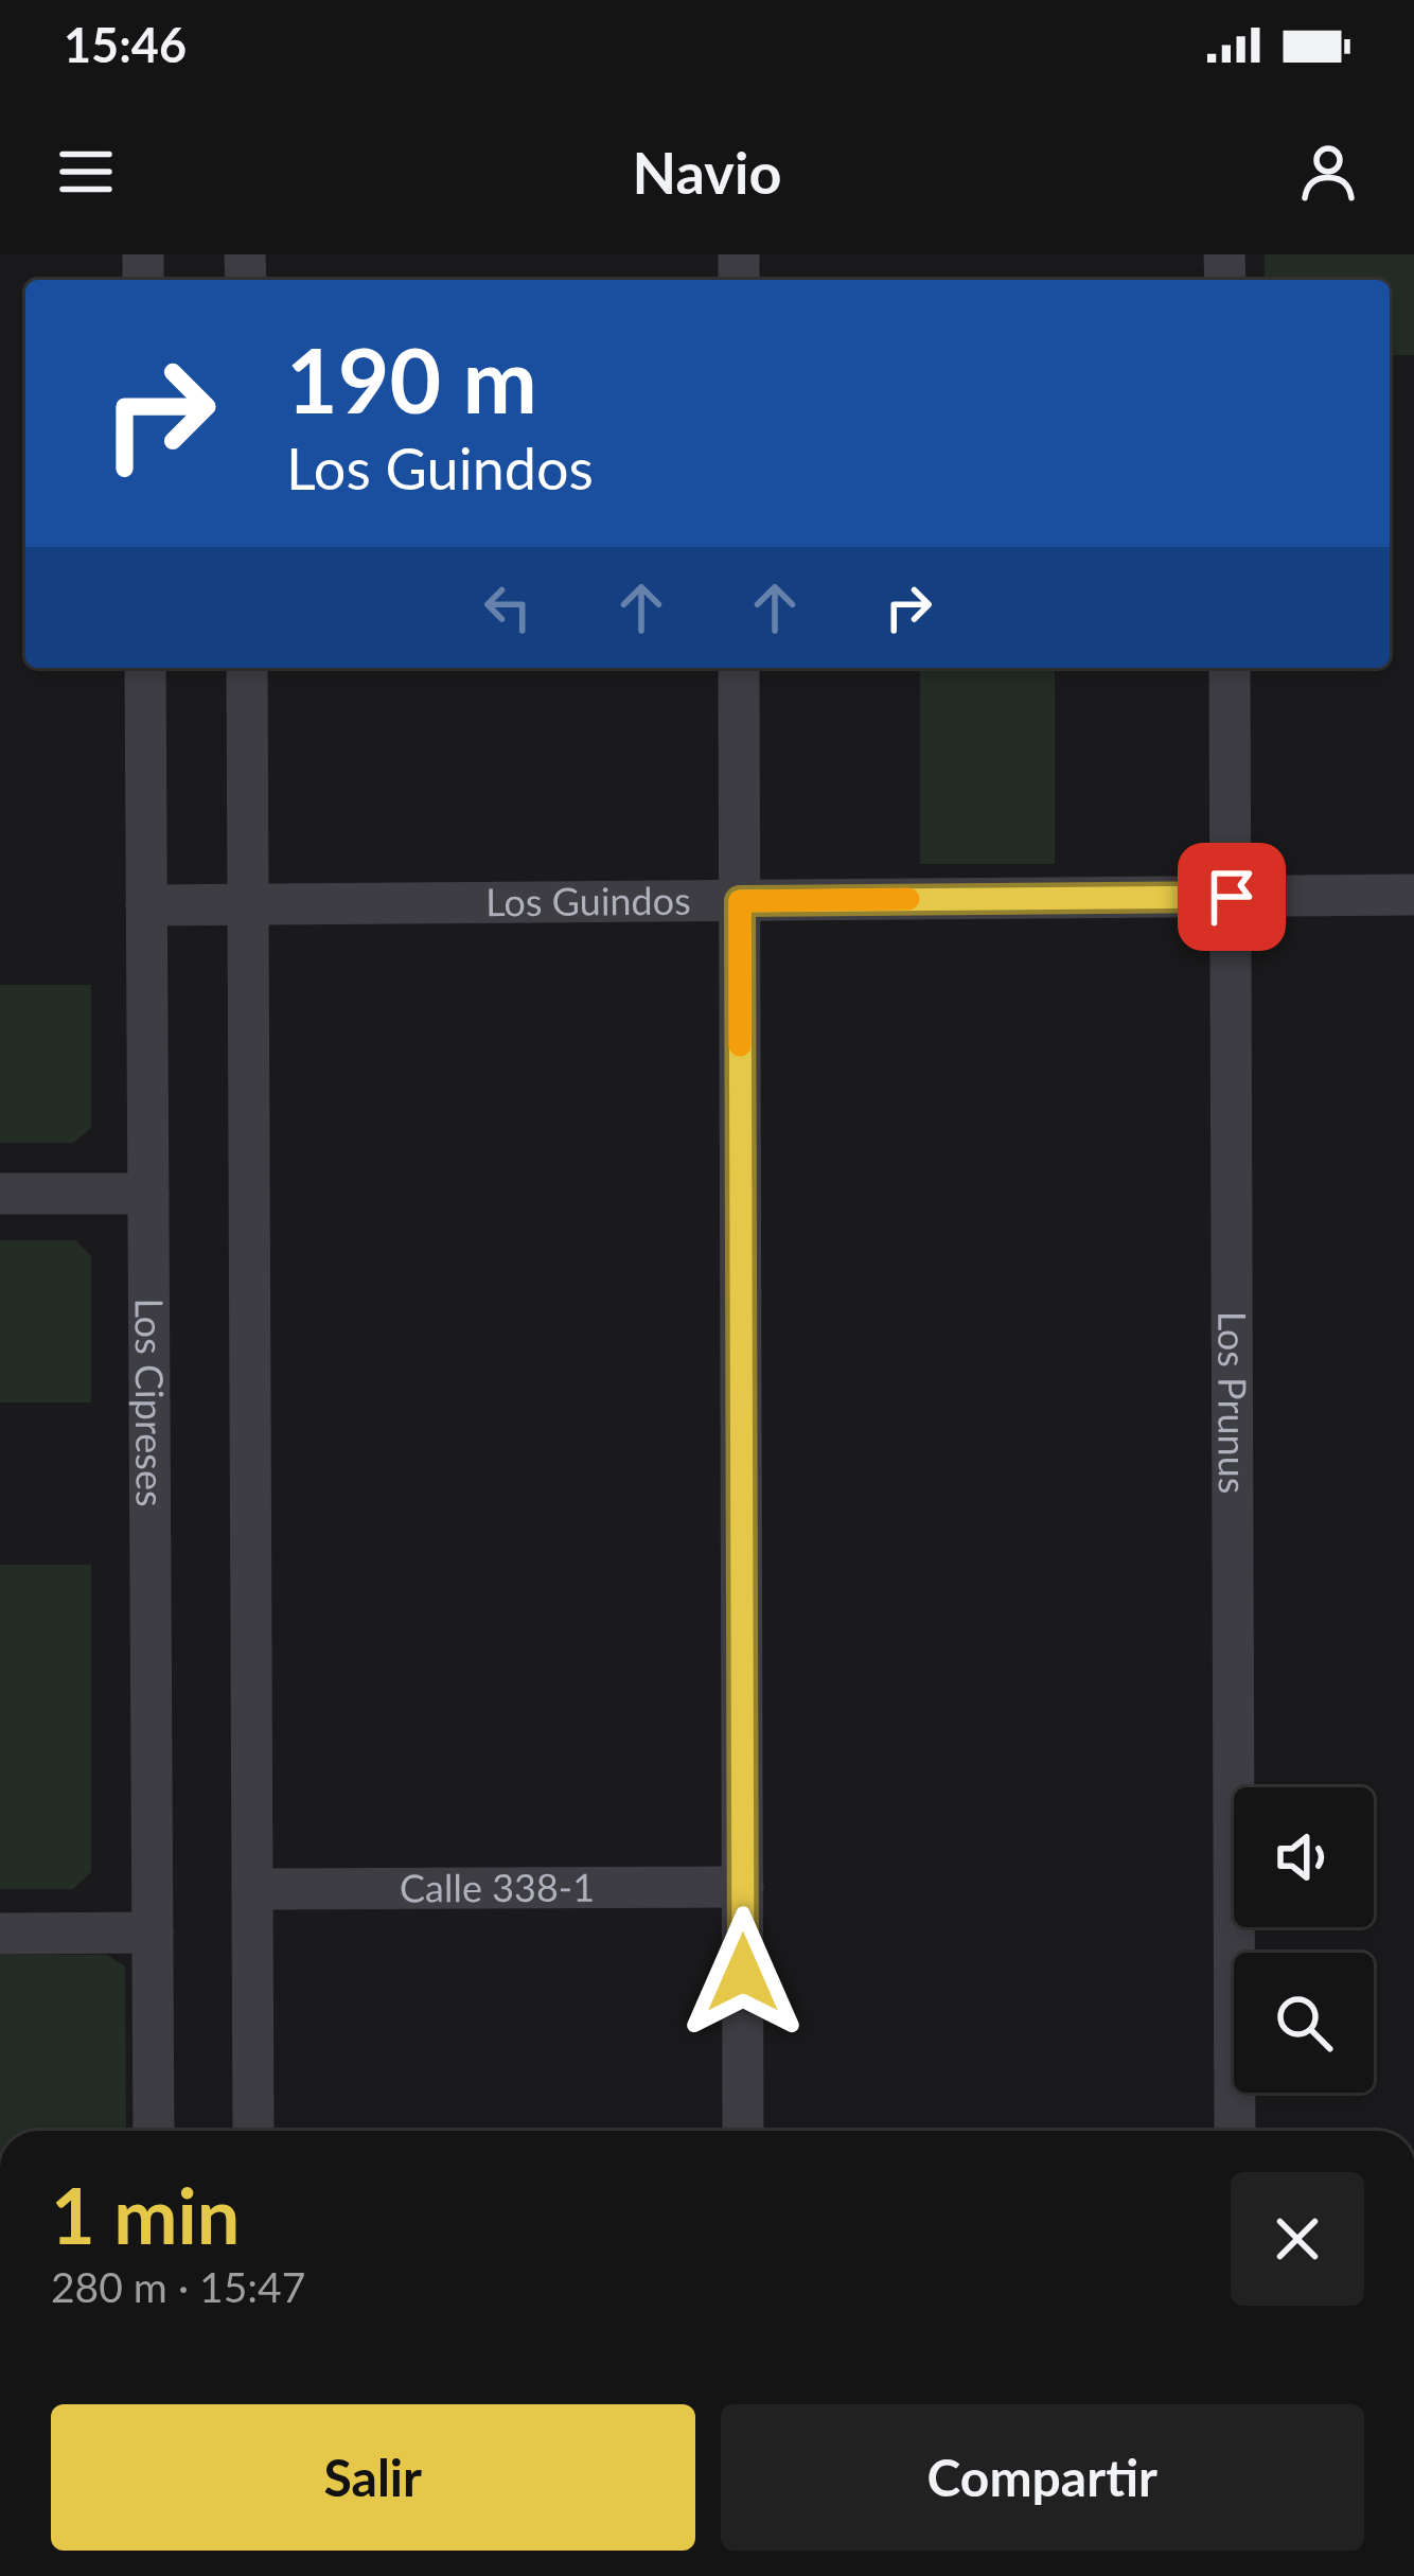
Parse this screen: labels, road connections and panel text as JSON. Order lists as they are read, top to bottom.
{
  "streets": {
    "street": [
      "Los Guindos",
      "Los Cipreses",
      "Los Prunus",
      "Calle 338-1"
    ]
  },
  "crossings": [
    ["Los Guindos", "Los Cipreses"],
    ["Los Guindos", "Los Prunus"]
  ],
  "page": {
    "status": "15:46",
    "header": "Navio",
    "turn": ["190 m", "Los Guindos"],
    "heading": ["1 min", "280 m · 15:47"],
    "buttons": ["Salir", "Compartir"]
  }
}
